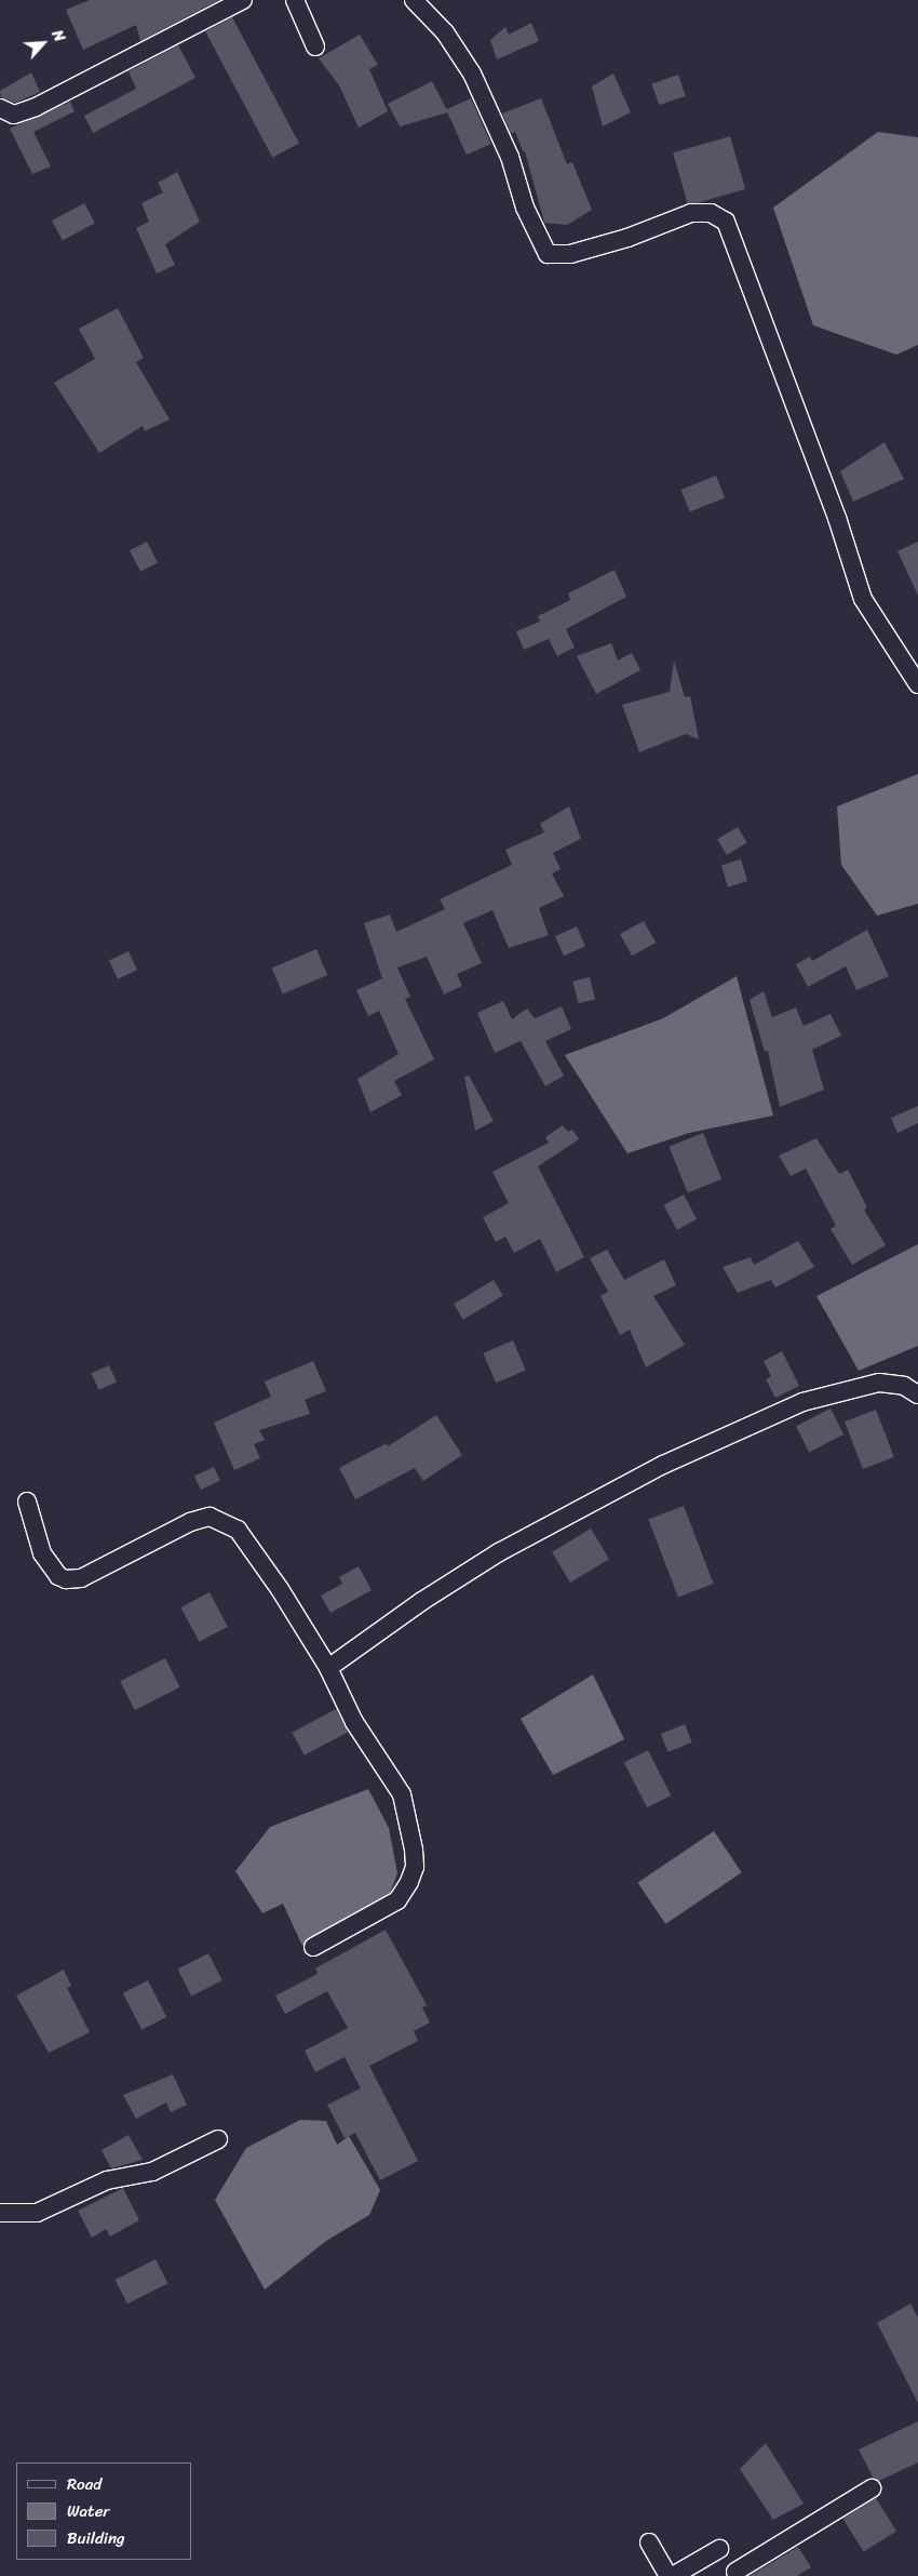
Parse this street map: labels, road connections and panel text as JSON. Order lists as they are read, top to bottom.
{
  "legend": ["Road", "Water", "Building"],
  "north": "top right"
}
